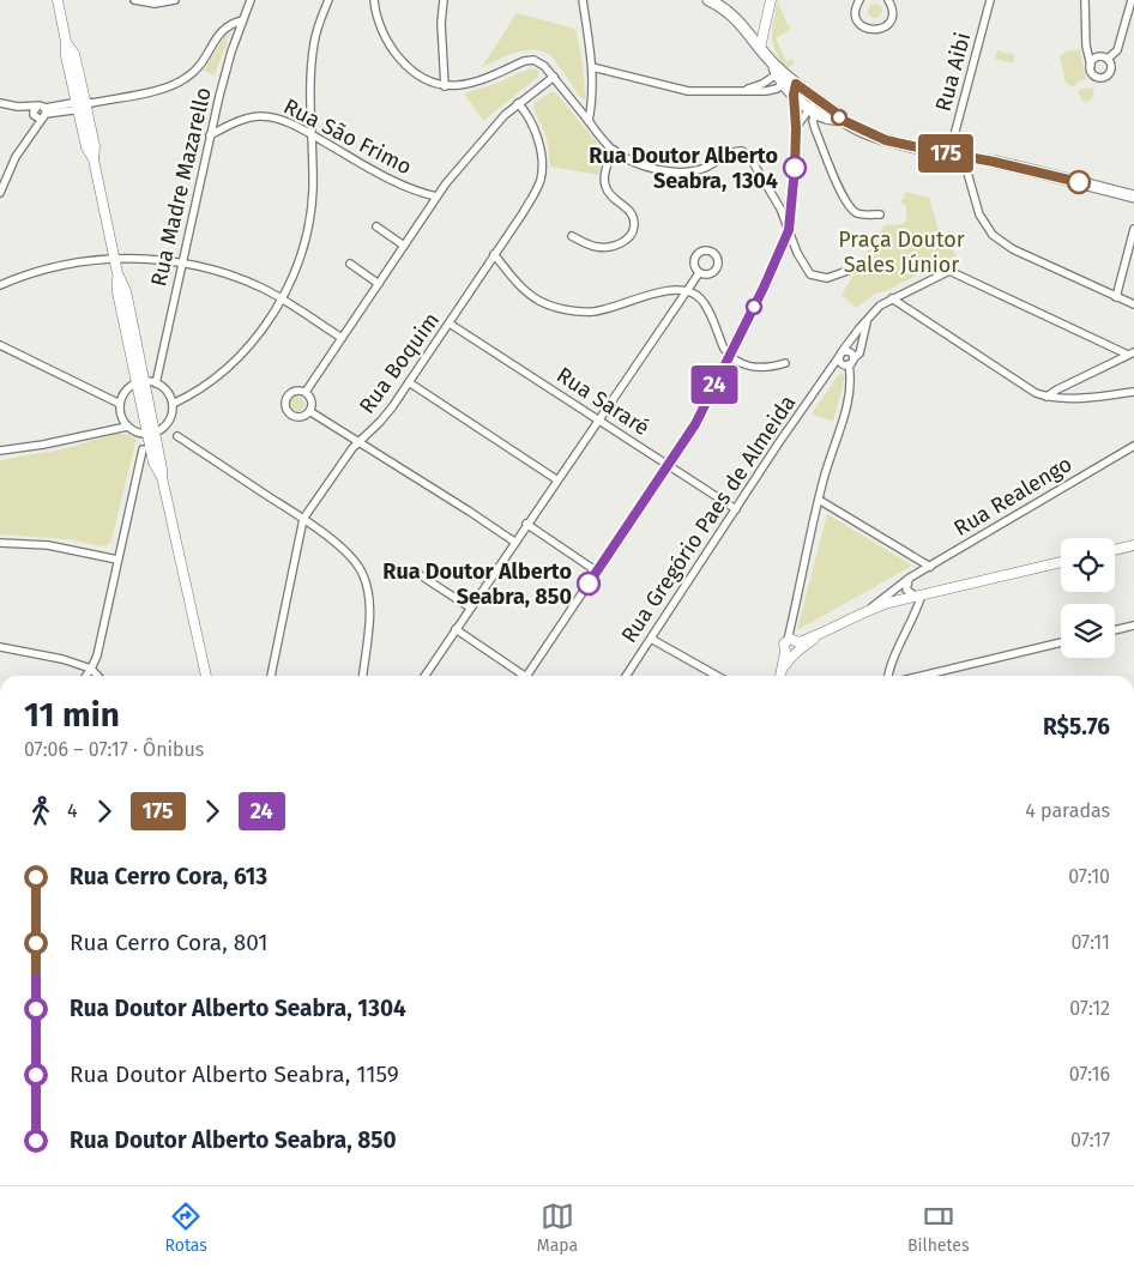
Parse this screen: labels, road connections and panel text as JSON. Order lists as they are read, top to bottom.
{
  "streets": {
    "street": [
      "Rua Aibi",
      "Rua São Frimo",
      "Rua Madre Mazarello",
      "Rua Boquim",
      "Rua Sararé",
      "Rua Realengo",
      "Rua Gregório Paes de Almeida"
    ]
  },
  "crossings": [
    ["Rua São Frimo", "Rua Madre Mazarello"],
    ["Rua Boquim", "Rua Sararé"],
    ["Rua Sararé", "Rua Gregório Paes de Almeida"]
  ],
  "parks": ["Praça Doutor Sales Júnior"],
  "places": ["Rua Doutor Alberto Seabra, 1304", "Rua Doutor Alberto Seabra, 850"],
  "lines": ["bus line 175", "bus line 24"],
  "page": {
    "on_map": ["175", "24"],
    "heading": ["11 min", "07:06 – 07:17 · Ônibus", "R$5.76"],
    "legs": [
      "4",
      "175",
      "24",
      "4 paradas"
    ],
    "list": [
      {
        "name": "Rua Cerro Cora, 613",
        "value": "07:10"
      },
      {
        "name": "Rua Cerro Cora, 801",
        "value": "07:11"
      },
      {
        "name": "Rua Doutor Alberto Seabra, 1304",
        "value": "07:12"
      },
      {
        "name": "Rua Doutor Alberto Seabra, 1159",
        "value": "07:16"
      },
      {
        "name": "Rua Doutor Alberto Seabra, 850",
        "value": "07:17"
      }
    ],
    "tabs": ["Rotas", "Mapa", "Bilhetes"]
  }
}
